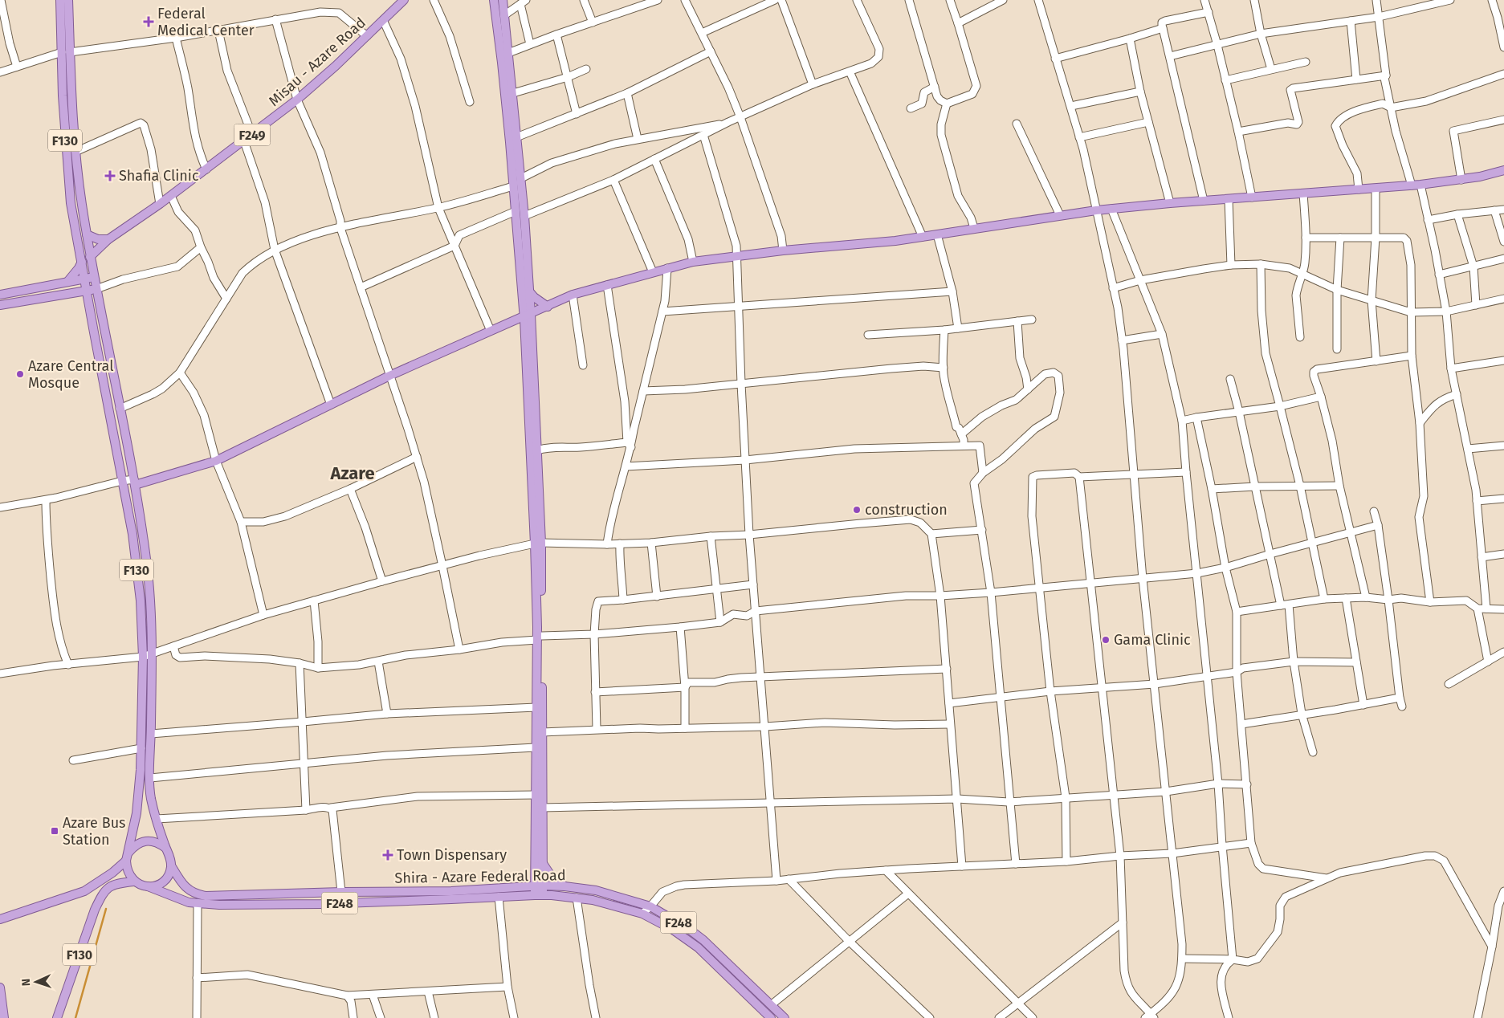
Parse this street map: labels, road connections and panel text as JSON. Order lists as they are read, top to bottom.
{
  "streets": {
    "main road": [
      "Misau - Azare Road",
      "F249",
      "F130",
      "Shira - Azare Federal Road",
      "F248"
    ]
  },
  "crossings": [
    ["Misau - Azare Road", "F130"],
    ["F130", "Shira - Azare Federal Road"]
  ],
  "districts": ["Azare"],
  "places": {
    "health": ["Federal Medical Center", "Shafia Clinic", "Town Dispensary"],
    "other": ["Azare Central Mosque", "construction", "Gama Clinic"],
    "transit": ["Azare Bus Station"]
  },
  "north": "left"
}
